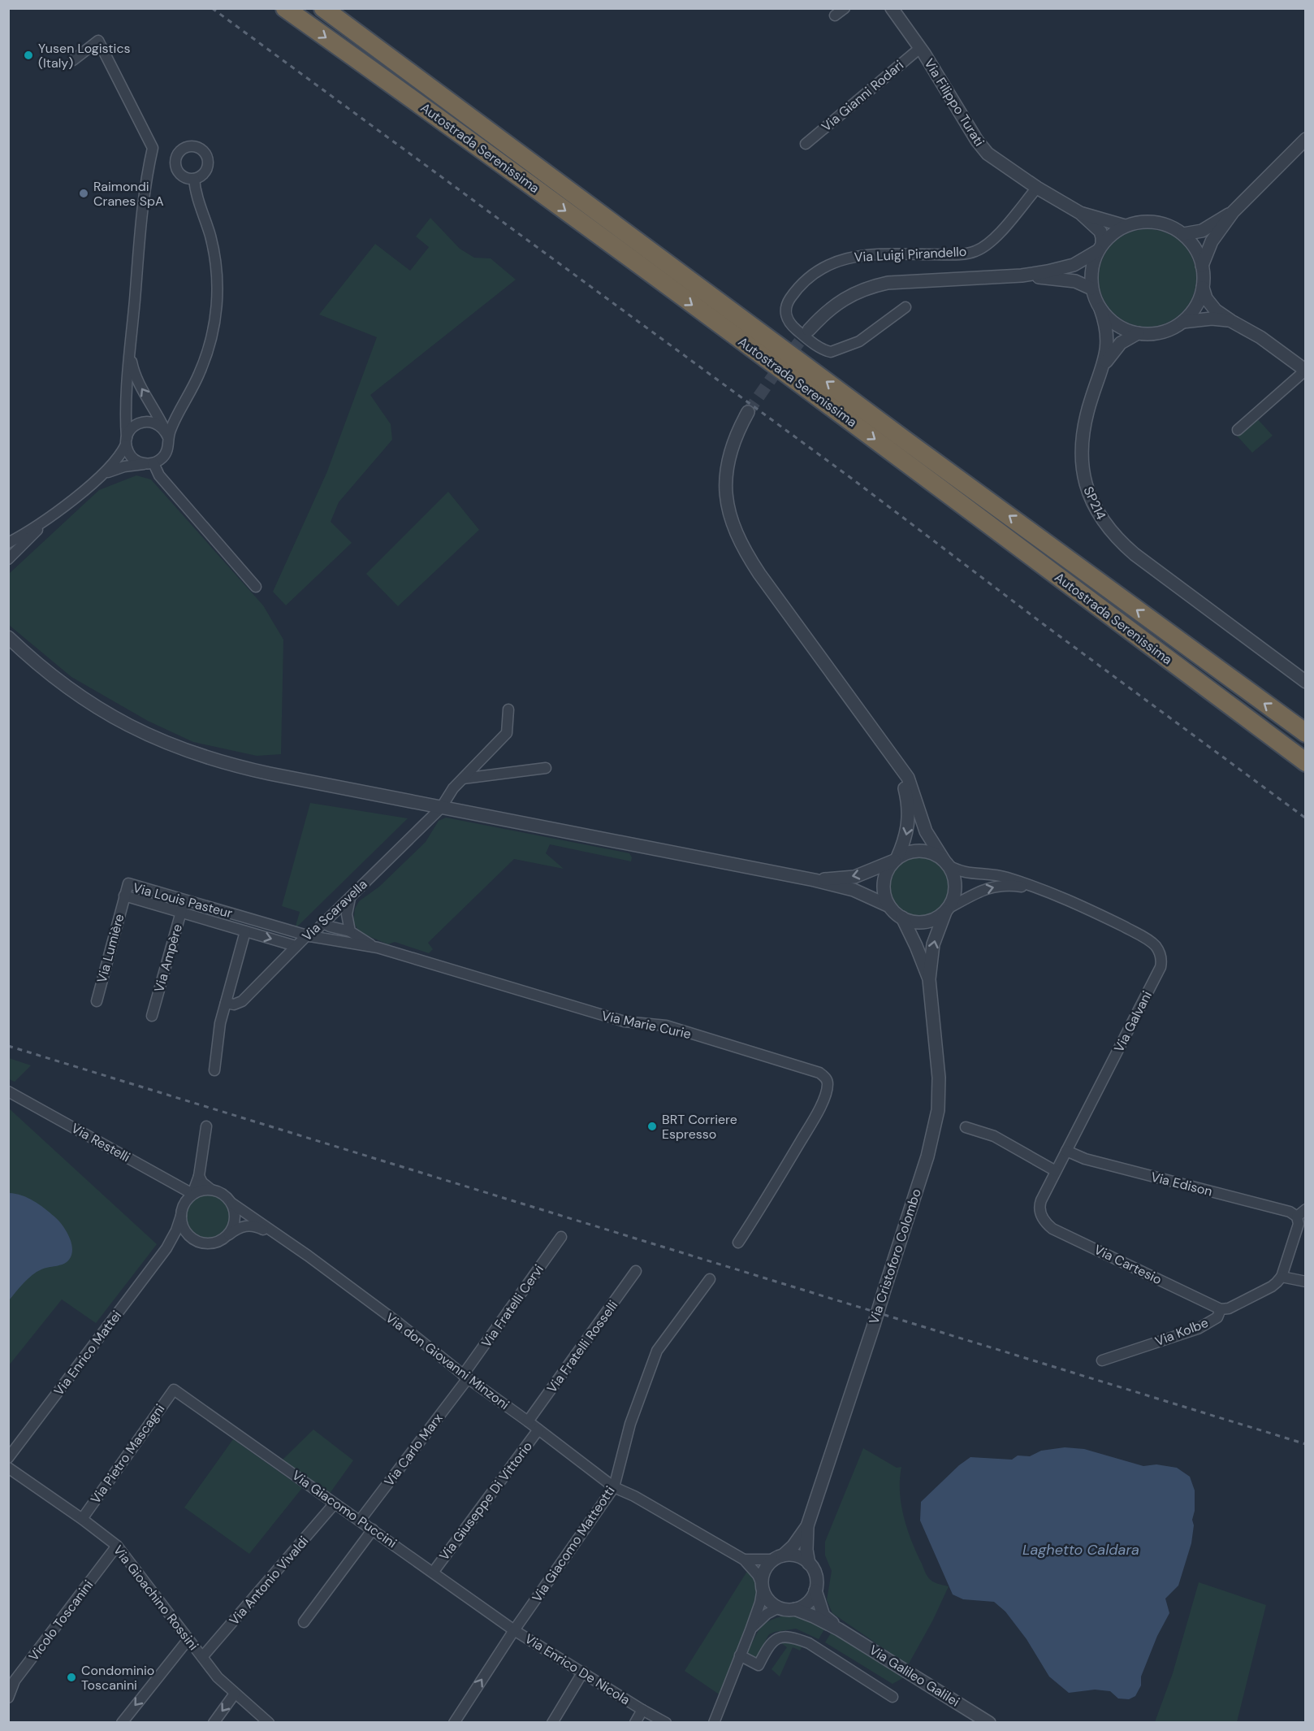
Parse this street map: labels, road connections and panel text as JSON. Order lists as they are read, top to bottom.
{
  "streets": {
    "highway": ["Autostrada Serenissima"],
    "street": [
      "Via Gianni Rodari",
      "Via Filippo Turati",
      "Via Luigi Pirandello",
      "SP214",
      "Via Louis Pasteur",
      "Via Scaravella",
      "Via Lumière",
      "Via Ampère",
      "Via Galvani",
      "Via Marie Curie",
      "Via Restelli",
      "Via Edison",
      "Via Cristoforo Colombo",
      "Via Cartesio",
      "Via Fratelli Cervi",
      "Via Kolbe",
      "Via Fratelli Rosselli",
      "Via Enrico Mattei",
      "Via don Giovanni Minzoni",
      "Via Carlo Marx",
      "Via Pietro Mascagni",
      "Via Giuseppe Di Vittorio",
      "Via Giacomo Puccini",
      "Via Giacomo Matteotti",
      "Via Antonio Vivaldi",
      "Via Gioachino Rossini",
      "Vicolo Toscanini",
      "Via Enrico De Nicola",
      "Via Galileo Galilei"
    ]
  },
  "crossings": [
    ["Via Gianni Rodari", "Via Filippo Turati"],
    ["Via Filippo Turati", "Via Luigi Pirandello"],
    ["Via Filippo Turati", "SP214"],
    ["Via Louis Pasteur", "Via Scaravella"],
    ["Via Louis Pasteur", "Via Lumière"],
    ["Via Louis Pasteur", "Via Ampère"],
    ["Via Louis Pasteur", "Via Marie Curie"],
    ["Via Scaravella", "Via Marie Curie"],
    ["Via Galvani", "Via Edison"],
    ["Via Galvani", "Via Cristoforo Colombo"],
    ["Via Galvani", "Via Cartesio"],
    ["Via Restelli", "Via Enrico Mattei"],
    ["Via Restelli", "Via don Giovanni Minzoni"],
    ["Via Cristoforo Colombo", "Via Galileo Galilei"],
    ["Via Cartesio", "Via Kolbe"],
    ["Via Fratelli Cervi", "Via don Giovanni Minzoni"],
    ["Via Fratelli Cervi", "Via Carlo Marx"],
    ["Via Fratelli Rosselli", "Via don Giovanni Minzoni"],
    ["Via Enrico Mattei", "Via don Giovanni Minzoni"],
    ["Via don Giovanni Minzoni", "Via Carlo Marx"],
    ["Via don Giovanni Minzoni", "Via Giuseppe Di Vittorio"],
    ["Via don Giovanni Minzoni", "Via Giacomo Matteotti"],
    ["Via Carlo Marx", "Via Giacomo Puccini"],
    ["Via Pietro Mascagni", "Via Giacomo Puccini"],
    ["Via Pietro Mascagni", "Via Gioachino Rossini"],
    ["Via Giuseppe Di Vittorio", "Via Giacomo Puccini"],
    ["Via Giacomo Puccini", "Via Giacomo Matteotti"],
    ["Via Giacomo Puccini", "Via Antonio Vivaldi"],
    ["Via Giacomo Puccini", "Via Enrico De Nicola"],
    ["Via Giacomo Matteotti", "Via Enrico De Nicola"],
    ["Via Antonio Vivaldi", "Via Gioachino Rossini"],
    ["Via Gioachino Rossini", "Vicolo Toscanini"]
  ],
  "water": ["Laghetto Caldara"],
  "places": [
    "Yusen Logistics (Italy)",
    "Raimondi Cranes SpA",
    "BRT Corriere Espresso",
    "Condominio Toscanini"
  ]
}
